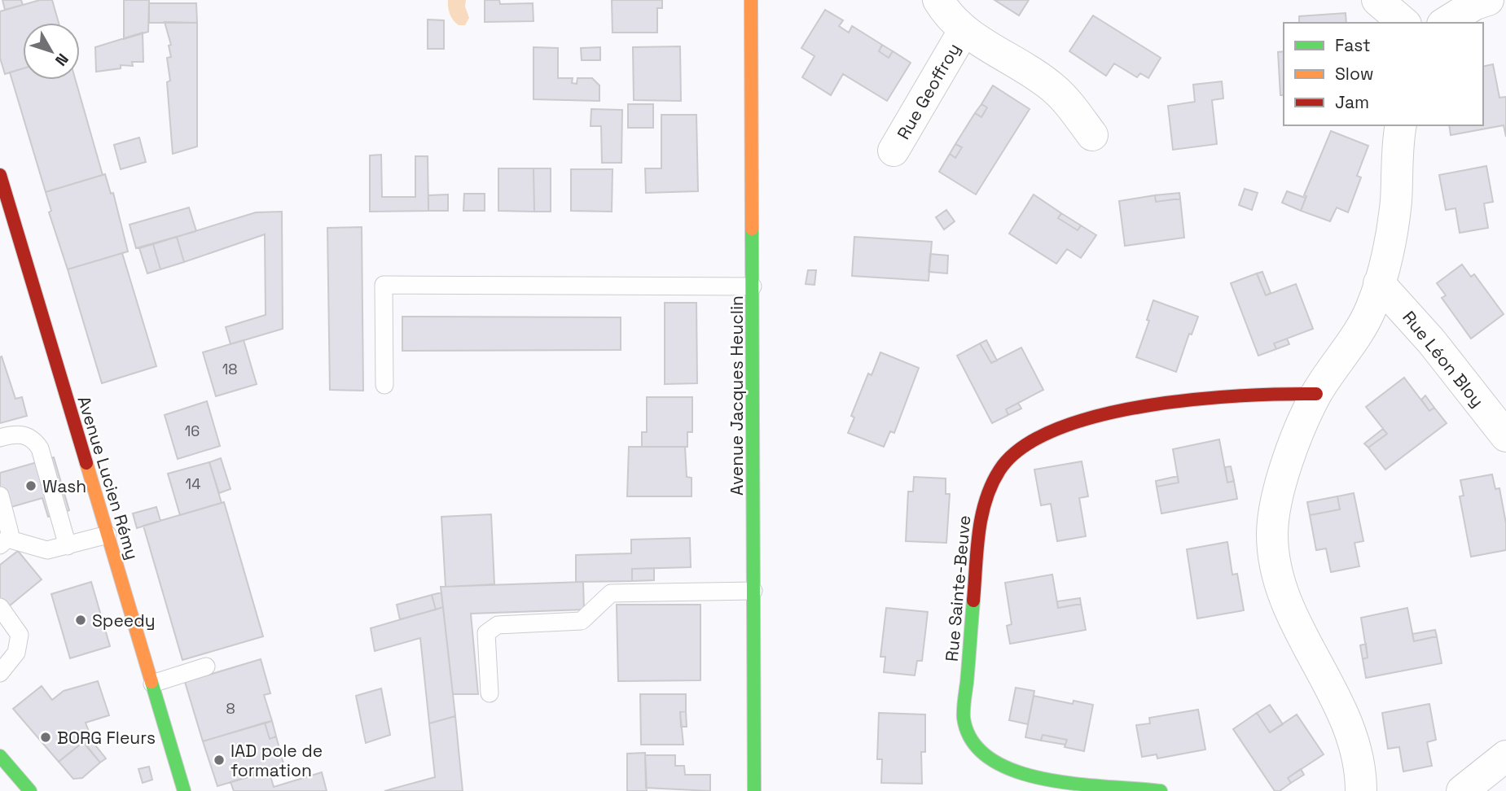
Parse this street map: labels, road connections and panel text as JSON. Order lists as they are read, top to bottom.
{
  "streets": {
    "street": [
      "Rue Geoffroy",
      "Rue Léon Bloy",
      "Avenue Jacques Heuclin",
      "Avenue Lucien Rémy",
      "Rue Sainte-Beuve"
    ]
  },
  "places": [
    "Wash",
    "Speedy",
    "BORG Fleurs",
    "IAD pole de formation"
  ],
  "house_numbers": [
    "18",
    "16",
    "14",
    "8"
  ],
  "legend": ["Fast", "Slow", "Jam"],
  "north": "bottom right"
}
